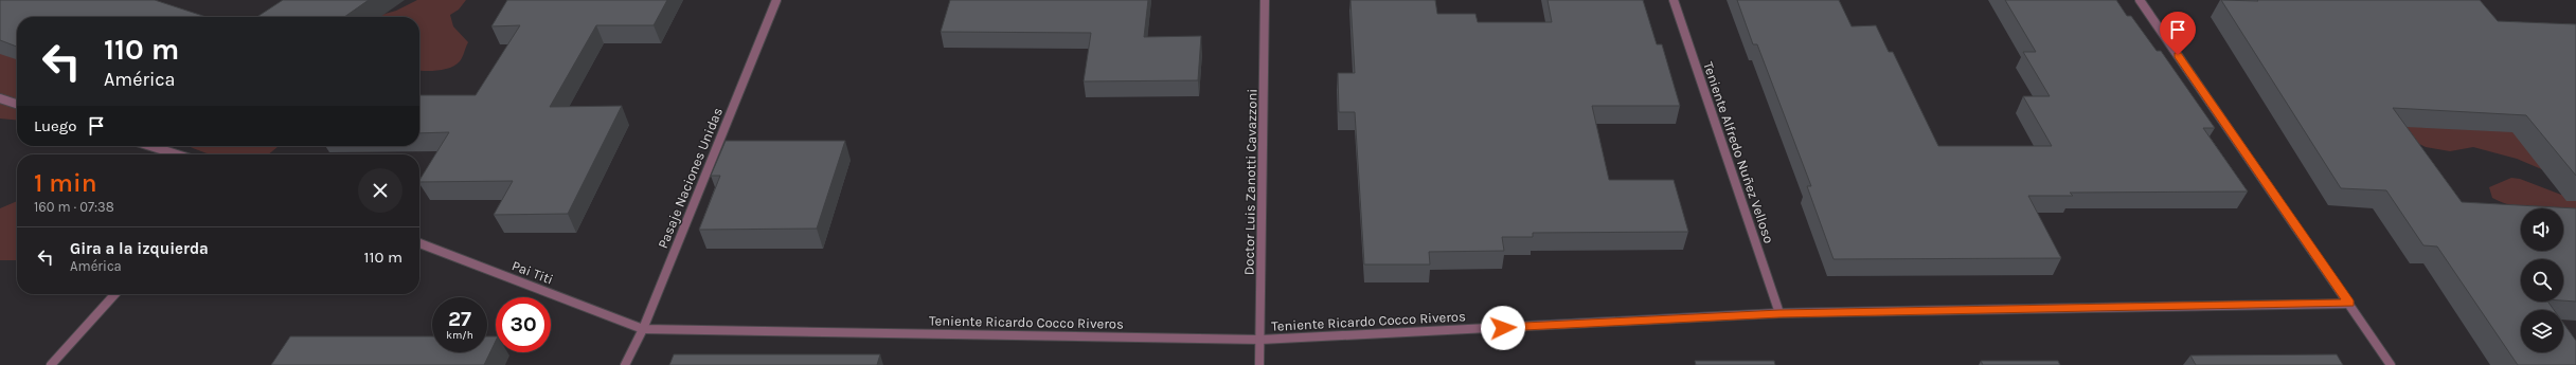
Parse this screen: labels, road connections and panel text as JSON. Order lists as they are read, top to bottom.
{
  "streets": {
    "street": [
      "Teniente Alfredo Nuñez Velloso",
      "Pasaje Naciones Unidas",
      "Doctor Luis Zanotti Cavazzoni",
      "Pai Titi",
      "Teniente Ricardo Cocco Riveros"
    ]
  },
  "crossings": [
    ["Teniente Alfredo Nuñez Velloso", "Teniente Ricardo Cocco Riveros"],
    ["Pasaje Naciones Unidas", "Pai Titi"],
    ["Pasaje Naciones Unidas", "Teniente Ricardo Cocco Riveros"],
    ["Doctor Luis Zanotti Cavazzoni", "Teniente Ricardo Cocco Riveros"],
    ["Pai Titi", "Teniente Ricardo Cocco Riveros"]
  ],
  "page": {
    "turn": ["110 m", "América"],
    "then": "Luego",
    "heading": ["1 min", "160 m · 07:38"],
    "list": [
      {
        "name": "Gira a la izquierda",
        "note": "América",
        "value": "110 m"
      }
    ],
    "speed": "27 km/h",
    "limit": "30"
  }
}
